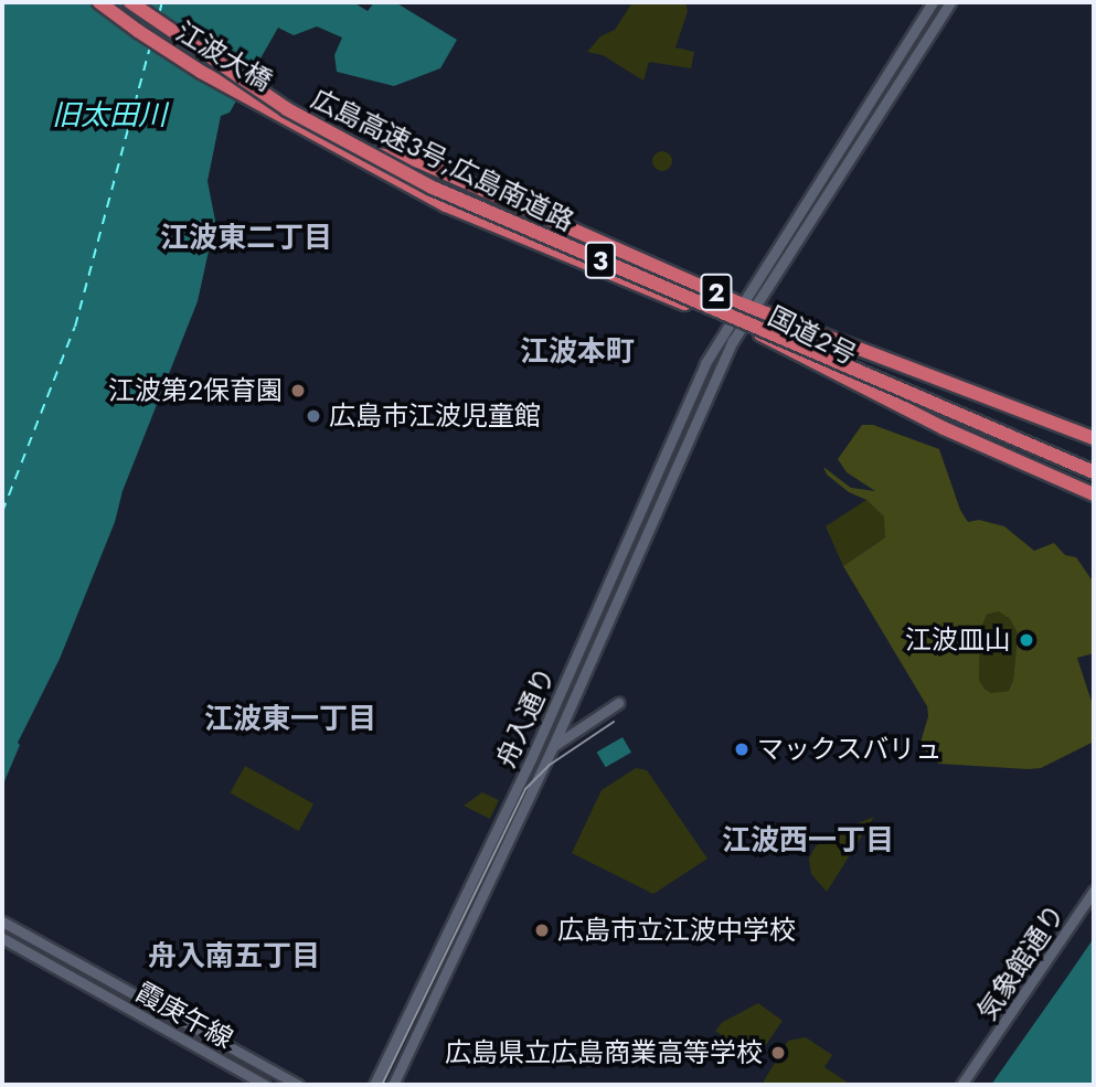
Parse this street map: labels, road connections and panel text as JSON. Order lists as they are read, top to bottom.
{
  "streets": {
    "highway": [
      "江波大橋",
      "広島高速3号;広島南道路",
      "3",
      "2",
      "国道2号"
    ],
    "street": ["舟入通り", "気象館通り", "霞庚午線"]
  },
  "crossings": [
    ["江波大橋", "国道2号"],
    ["国道2号", "舟入通り"]
  ],
  "districts": [
    "江波東二丁目",
    "江波本町",
    "江波東一丁目",
    "江波西一丁目",
    "舟入南五丁目"
  ],
  "water": ["旧太田川"],
  "places": [
    "江波第２保育園",
    "広島市江波児童館",
    "江波皿山",
    "マックスバリュ",
    "広島市立江波中学校",
    "広島県立広島商業高等学校"
  ]
}
